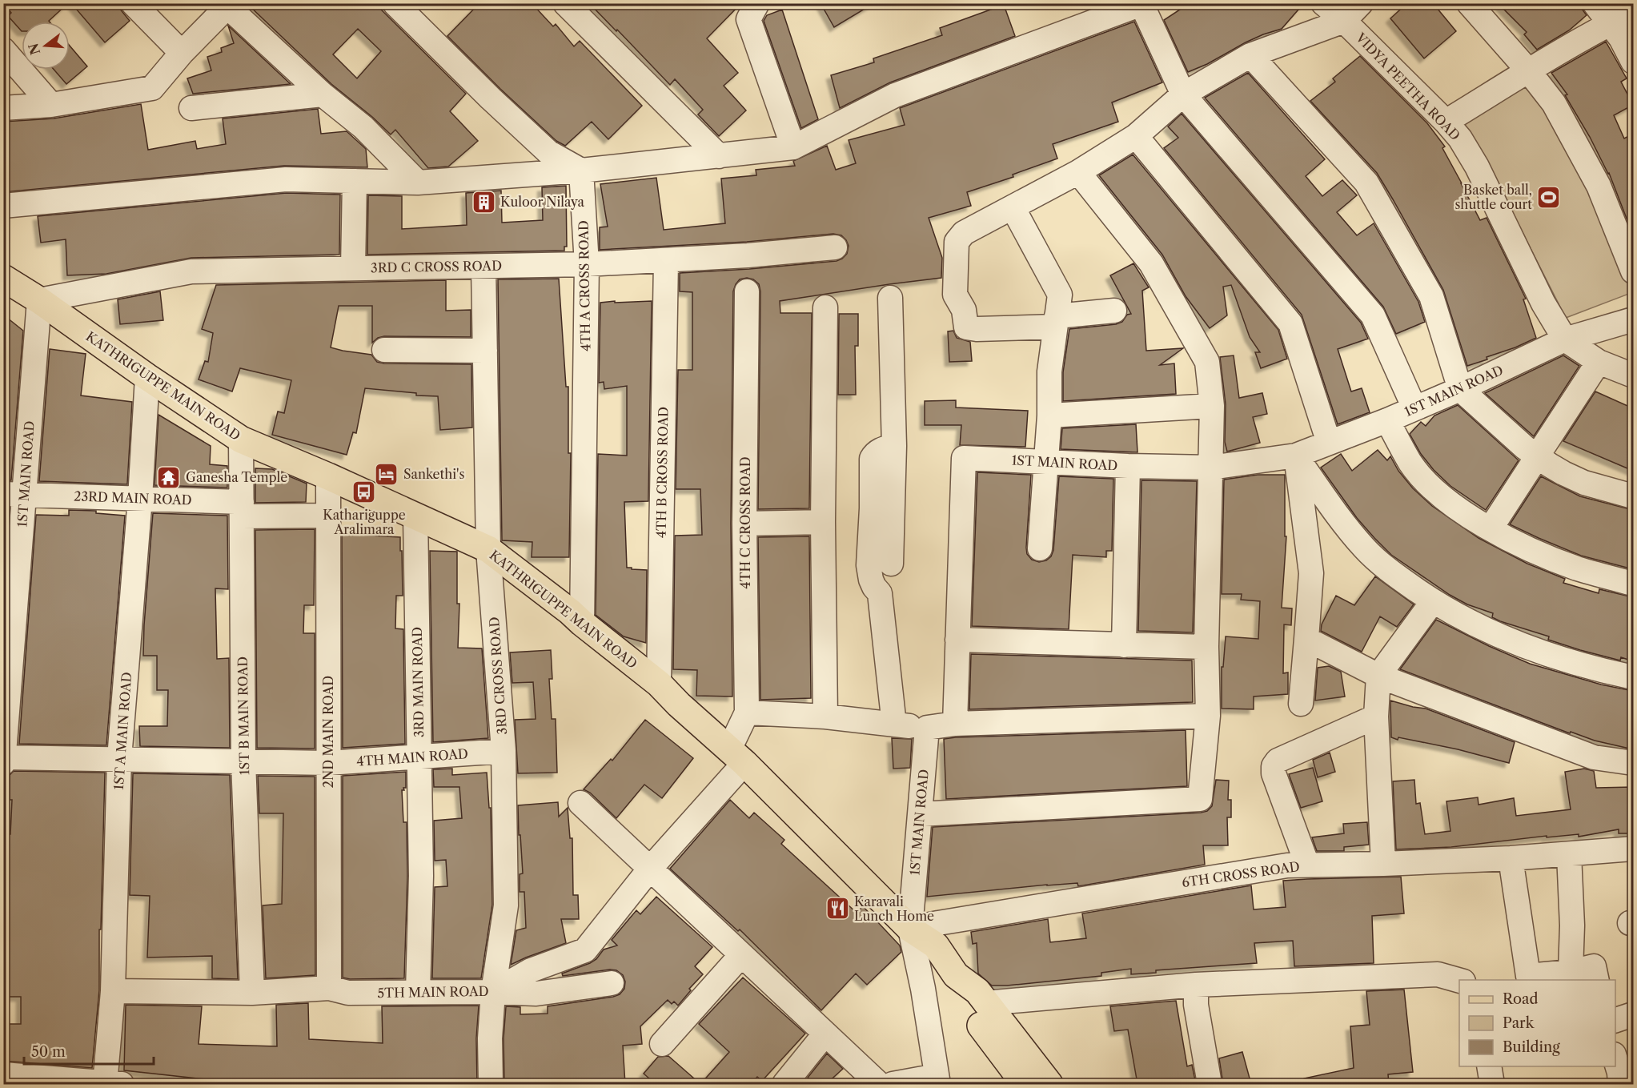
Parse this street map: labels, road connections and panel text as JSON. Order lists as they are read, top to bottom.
{
  "streets": {
    "main road": ["KATHRIGUPPE MAIN ROAD"],
    "street": [
      "VIDYA PEETHA ROAD",
      "3RD C CROSS ROAD",
      "4TH A CROSS ROAD",
      "1ST MAIN ROAD",
      "4TH B CROSS ROAD",
      "23RD MAIN ROAD",
      "4TH C CROSS ROAD",
      "3RD CROSS ROAD",
      "3RD MAIN ROAD",
      "1ST B MAIN ROAD",
      "1ST A MAIN ROAD",
      "2ND MAIN ROAD",
      "4TH MAIN ROAD",
      "6TH CROSS ROAD",
      "5TH MAIN ROAD"
    ]
  },
  "crossings": [
    ["VIDYA PEETHA ROAD", "1ST MAIN ROAD"],
    ["3RD C CROSS ROAD", "4TH A CROSS ROAD"],
    ["3RD C CROSS ROAD", "KATHRIGUPPE MAIN ROAD"],
    ["3RD C CROSS ROAD", "1ST MAIN ROAD"],
    ["3RD C CROSS ROAD", "4TH B CROSS ROAD"],
    ["3RD C CROSS ROAD", "3RD CROSS ROAD"],
    ["4TH A CROSS ROAD", "KATHRIGUPPE MAIN ROAD"],
    ["KATHRIGUPPE MAIN ROAD", "1ST MAIN ROAD"],
    ["KATHRIGUPPE MAIN ROAD", "4TH B CROSS ROAD"],
    ["KATHRIGUPPE MAIN ROAD", "4TH C CROSS ROAD"],
    ["KATHRIGUPPE MAIN ROAD", "3RD CROSS ROAD"],
    ["KATHRIGUPPE MAIN ROAD", "3RD MAIN ROAD"],
    ["KATHRIGUPPE MAIN ROAD", "1ST B MAIN ROAD"],
    ["KATHRIGUPPE MAIN ROAD", "1ST A MAIN ROAD"],
    ["KATHRIGUPPE MAIN ROAD", "2ND MAIN ROAD"],
    ["KATHRIGUPPE MAIN ROAD", "6TH CROSS ROAD"],
    ["KATHRIGUPPE MAIN ROAD", "5TH MAIN ROAD"],
    ["1ST MAIN ROAD", "23RD MAIN ROAD"],
    ["1ST MAIN ROAD", "4TH MAIN ROAD"],
    ["1ST MAIN ROAD", "6TH CROSS ROAD"],
    ["23RD MAIN ROAD", "1ST B MAIN ROAD"],
    ["23RD MAIN ROAD", "1ST A MAIN ROAD"],
    ["23RD MAIN ROAD", "2ND MAIN ROAD"],
    ["4TH C CROSS ROAD", "5TH MAIN ROAD"],
    ["3RD CROSS ROAD", "4TH MAIN ROAD"],
    ["3RD CROSS ROAD", "5TH MAIN ROAD"],
    ["3RD MAIN ROAD", "4TH MAIN ROAD"],
    ["3RD MAIN ROAD", "5TH MAIN ROAD"],
    ["1ST B MAIN ROAD", "4TH MAIN ROAD"],
    ["1ST B MAIN ROAD", "5TH MAIN ROAD"],
    ["1ST A MAIN ROAD", "4TH MAIN ROAD"],
    ["1ST A MAIN ROAD", "5TH MAIN ROAD"],
    ["2ND MAIN ROAD", "4TH MAIN ROAD"],
    ["2ND MAIN ROAD", "5TH MAIN ROAD"]
  ],
  "places": {
    "sports": ["Basket ball, shuttle court"],
    "building": ["Kuloor Nilaya"],
    "hotel": ["Sankethi's"],
    "temple": ["Ganesha Temple"],
    "bus stop": ["Kathariguppe Aralimara"],
    "restaurant": ["Karavali Lunch Home"]
  },
  "legend": ["Road", "Park", "Building"],
  "scale_bar": "50 m",
  "north": "left"
}
